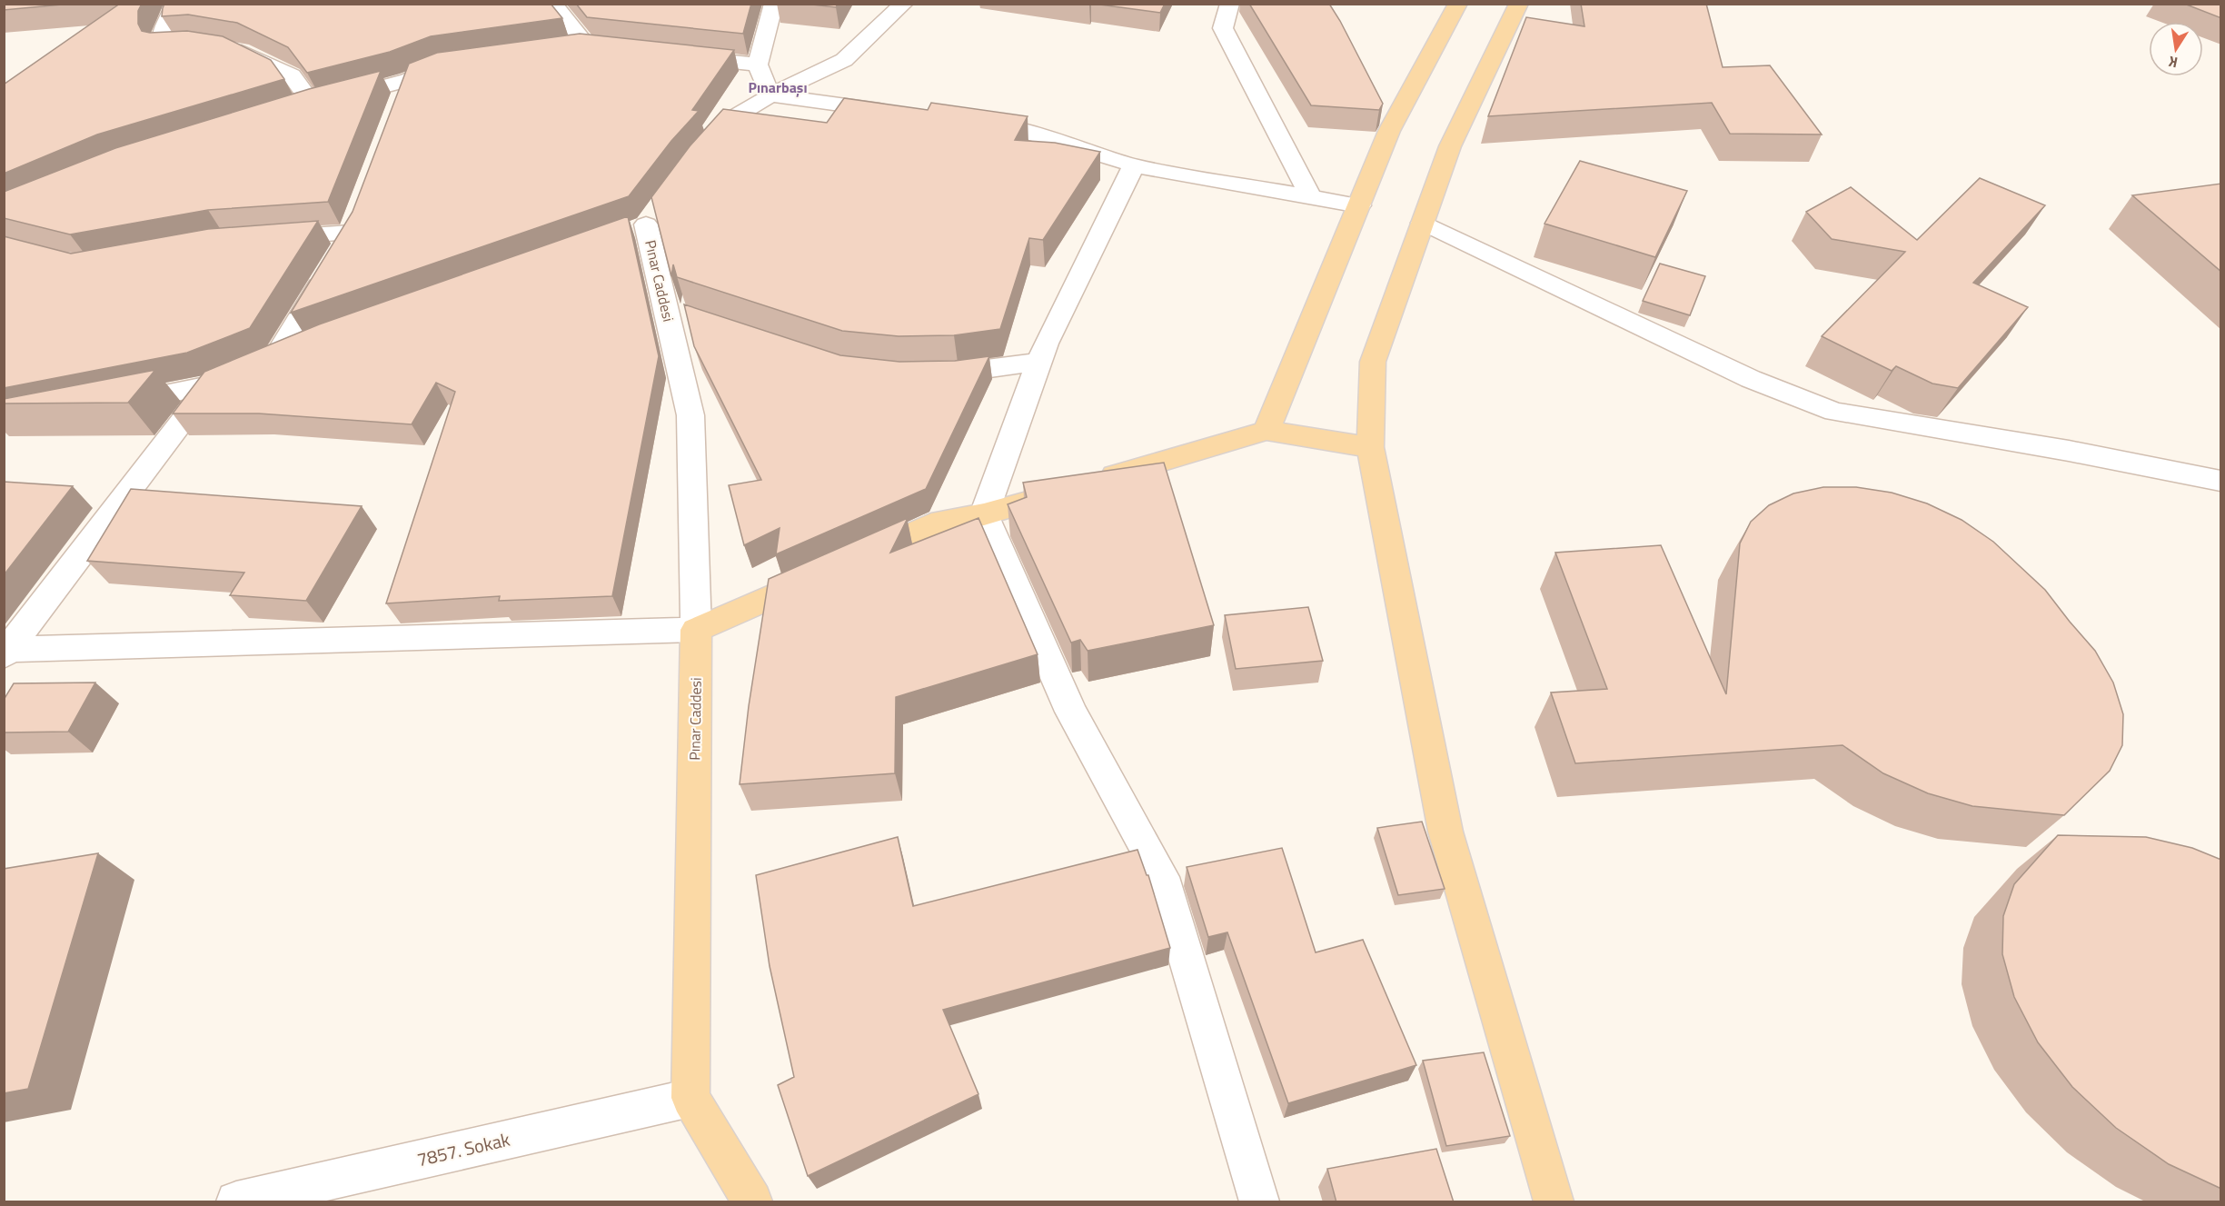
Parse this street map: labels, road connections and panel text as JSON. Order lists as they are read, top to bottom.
{
  "streets": {
    "main road": ["Pınar Caddesi"],
    "street": ["7857. Sokak"]
  },
  "crossings": [
    ["Pınar Caddesi", "7857. Sokak"]
  ],
  "districts": ["Pınarbaşı"],
  "north": "bottom"
}
